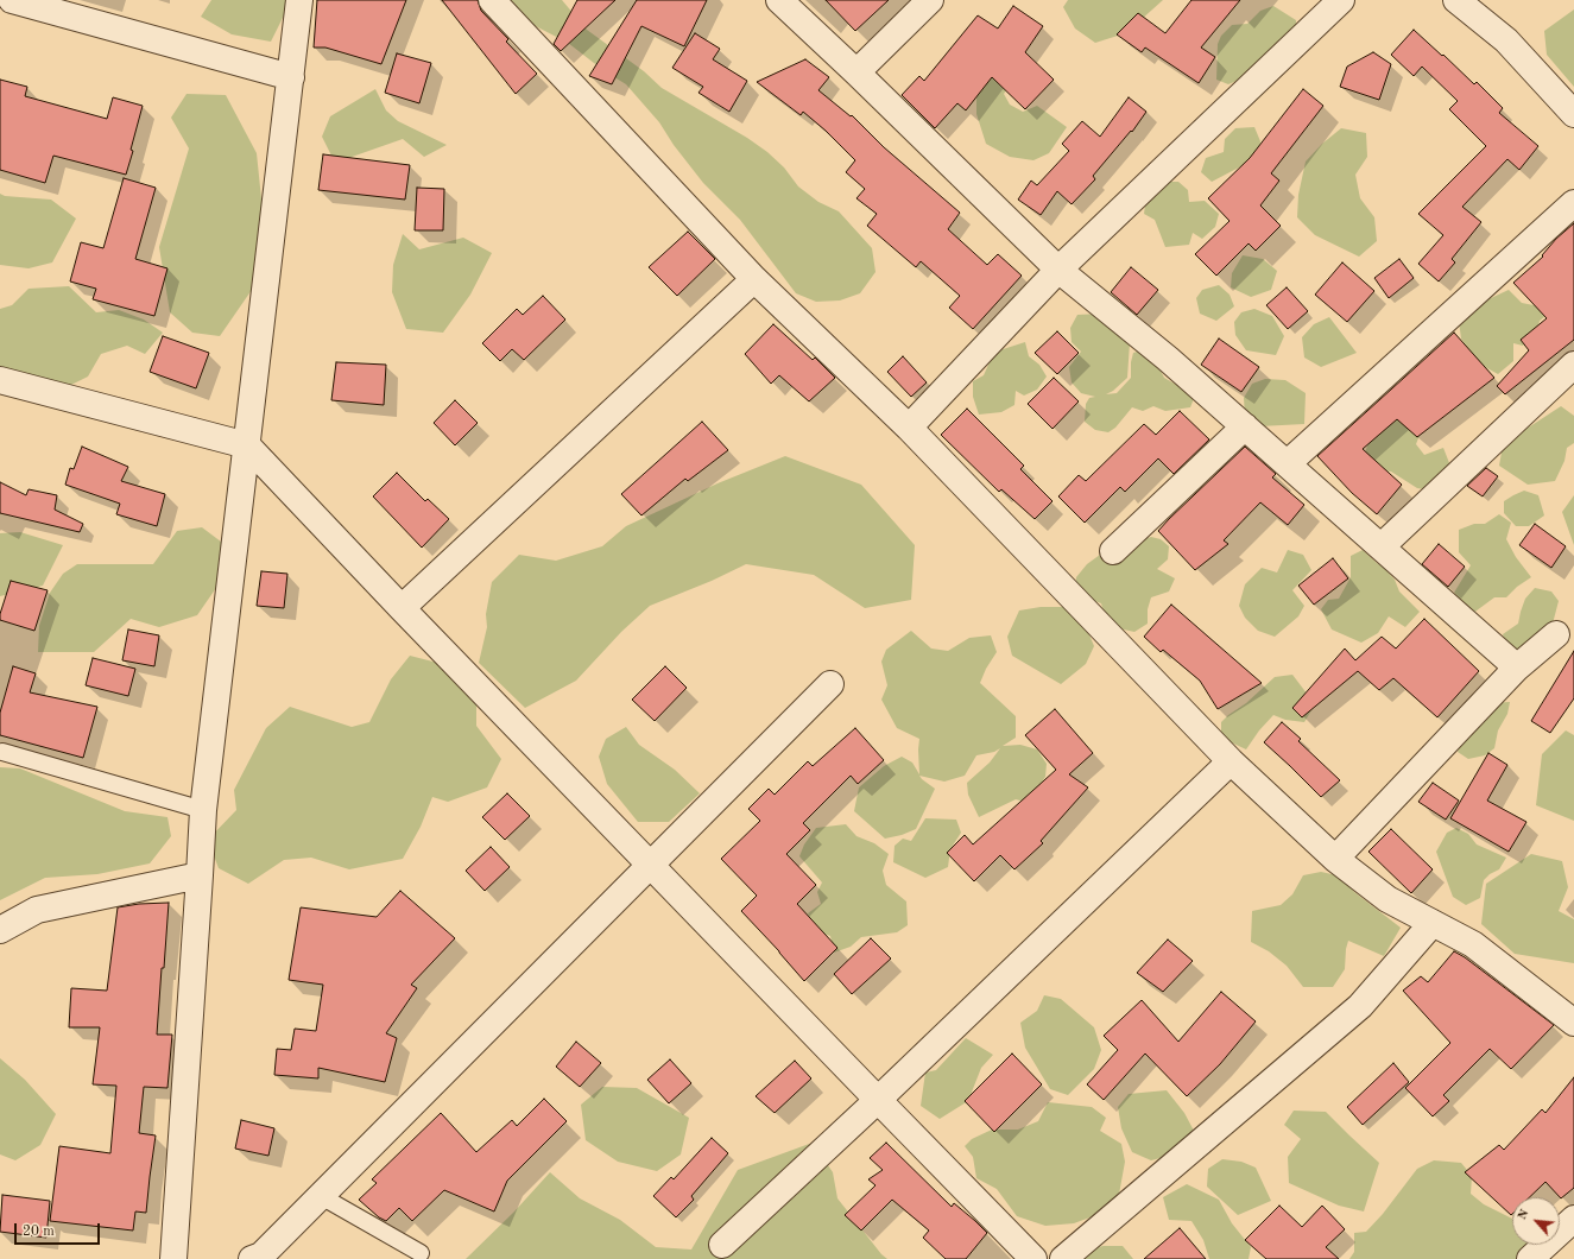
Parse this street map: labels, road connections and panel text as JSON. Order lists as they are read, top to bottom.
{
  "scale_bar": "20 m",
  "north": "top left"
}
